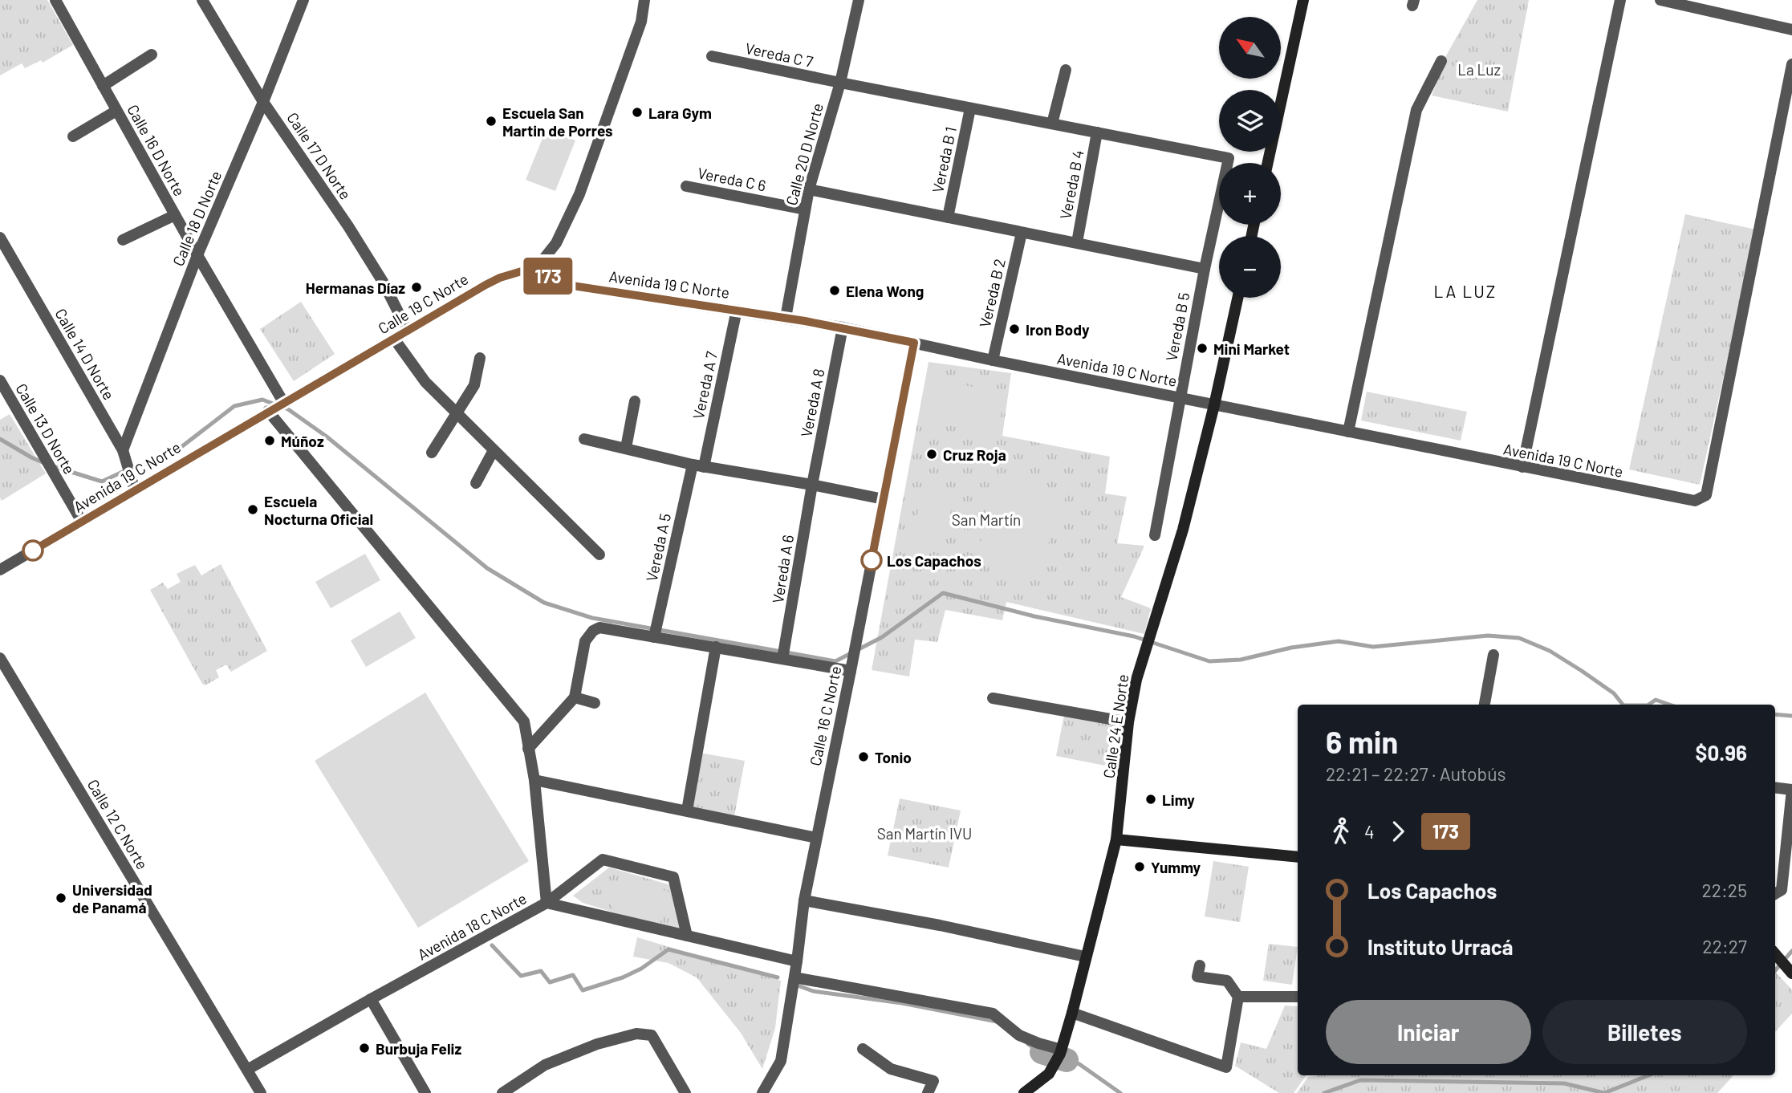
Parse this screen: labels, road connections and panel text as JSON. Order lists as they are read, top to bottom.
{
  "streets": {
    "main road": ["Calle 24 E Norte"],
    "street": [
      "Vereda C 7",
      "Calle 16 D Norte",
      "Calle 20 D Norte",
      "Calle 17 D Norte",
      "Vereda B 1",
      "Vereda C 6",
      "Vereda B 4",
      "Calle 18 D Norte",
      "Avenida 19 C Norte",
      "Vereda B 2",
      "Calle 19 C Norte",
      "Vereda B 5",
      "Calle 14 D Norte",
      "Vereda A 7",
      "Vereda A 8",
      "Calle 13 D Norte",
      "Vereda A 5",
      "Vereda A 6",
      "Calle 16 C Norte",
      "Calle 12 C Norte",
      "Avenida 18 C Norte"
    ]
  },
  "crossings": [
    ["Vereda C 7", "Calle 20 D Norte"],
    ["Vereda C 7", "Vereda B 1"],
    ["Vereda C 7", "Vereda B 4"],
    ["Vereda C 7", "Vereda B 5"],
    ["Calle 16 D Norte", "Calle 18 D Norte"],
    ["Calle 16 D Norte", "Calle 19 C Norte"],
    ["Calle 20 D Norte", "Vereda C 6"],
    ["Calle 20 D Norte", "Avenida 19 C Norte"],
    ["Calle 17 D Norte", "Calle 18 D Norte"],
    ["Calle 17 D Norte", "Calle 19 C Norte"],
    ["Calle 18 D Norte", "Calle 14 D Norte"],
    ["Avenida 19 C Norte", "Vereda B 2"],
    ["Avenida 19 C Norte", "Calle 19 C Norte"],
    ["Avenida 19 C Norte", "Vereda B 5"],
    ["Avenida 19 C Norte", "Calle 14 D Norte"],
    ["Avenida 19 C Norte", "Vereda A 7"],
    ["Avenida 19 C Norte", "Vereda A 8"],
    ["Avenida 19 C Norte", "Calle 13 D Norte"],
    ["Avenida 19 C Norte", "Calle 16 C Norte"],
    ["Avenida 19 C Norte", "Calle 24 E Norte"],
    ["Vereda A 7", "Vereda A 5"],
    ["Vereda A 8", "Vereda A 6"],
    ["Calle 16 C Norte", "Avenida 18 C Norte"],
    ["Calle 12 C Norte", "Avenida 18 C Norte"]
  ],
  "districts": ["LA LUZ"],
  "parks": ["La Luz", "San Martín", "San Martín IVU"],
  "places": [
    "Lara Gym",
    "Escuela San Martin de Porres",
    "Hermanas Díaz",
    "Elena Wong",
    "Iron Body",
    "Mini Market",
    "Múñoz",
    "Cruz Roja",
    "Escuela Nocturna Oficial",
    "Los Capachos",
    "Tonio",
    "Limy",
    "Yummy",
    "Universidad de Panamá",
    "Burbuja Feliz"
  ],
  "lines": ["bus line 173"],
  "north": "top left",
  "page": {
    "on_map": "173",
    "map_buttons": ["+", "−"],
    "heading": ["6 min", "22:21 – 22:27 · Autobús", "$0.96"],
    "legs": ["4", "173"],
    "list": [
      {
        "name": "Los Capachos",
        "value": "22:25"
      },
      {
        "name": "Instituto Urracá",
        "value": "22:27"
      }
    ],
    "buttons": ["Iniciar", "Billetes"]
  }
}
